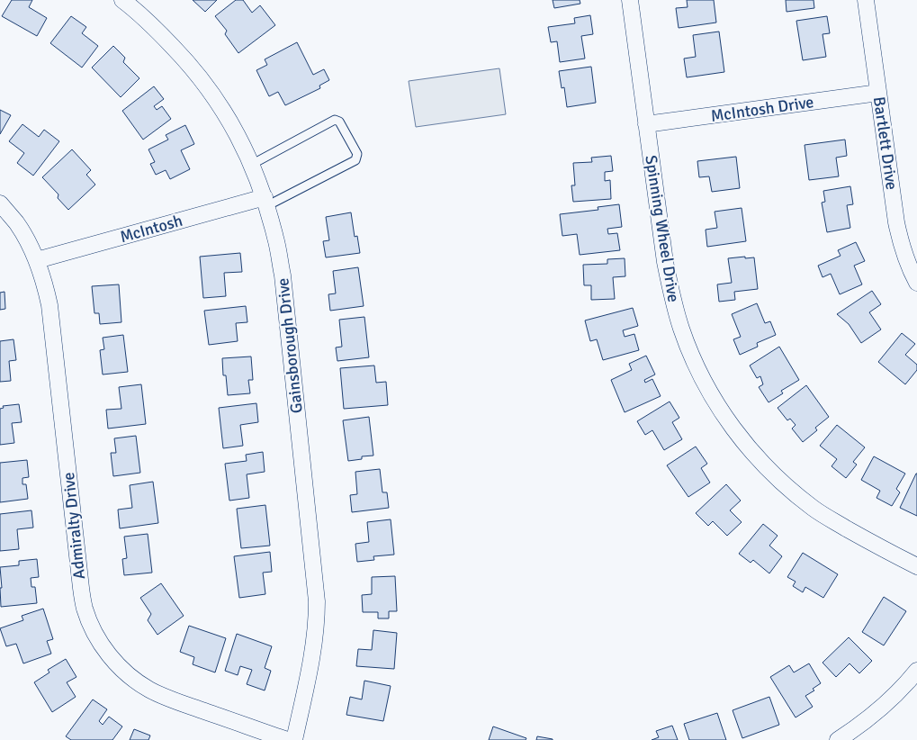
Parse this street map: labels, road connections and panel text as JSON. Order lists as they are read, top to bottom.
{
  "streets": {
    "street": [
      "McIntosh Drive",
      "Bartlett Drive",
      "McIntosh",
      "Spinning Wheel Drive",
      "Gainsborough Drive",
      "Admiralty Drive"
    ]
  },
  "crossings": [
    ["McIntosh Drive", "Bartlett Drive"],
    ["McIntosh Drive", "Spinning Wheel Drive"],
    ["McIntosh", "Gainsborough Drive"],
    ["McIntosh", "Admiralty Drive"]
  ]
}
